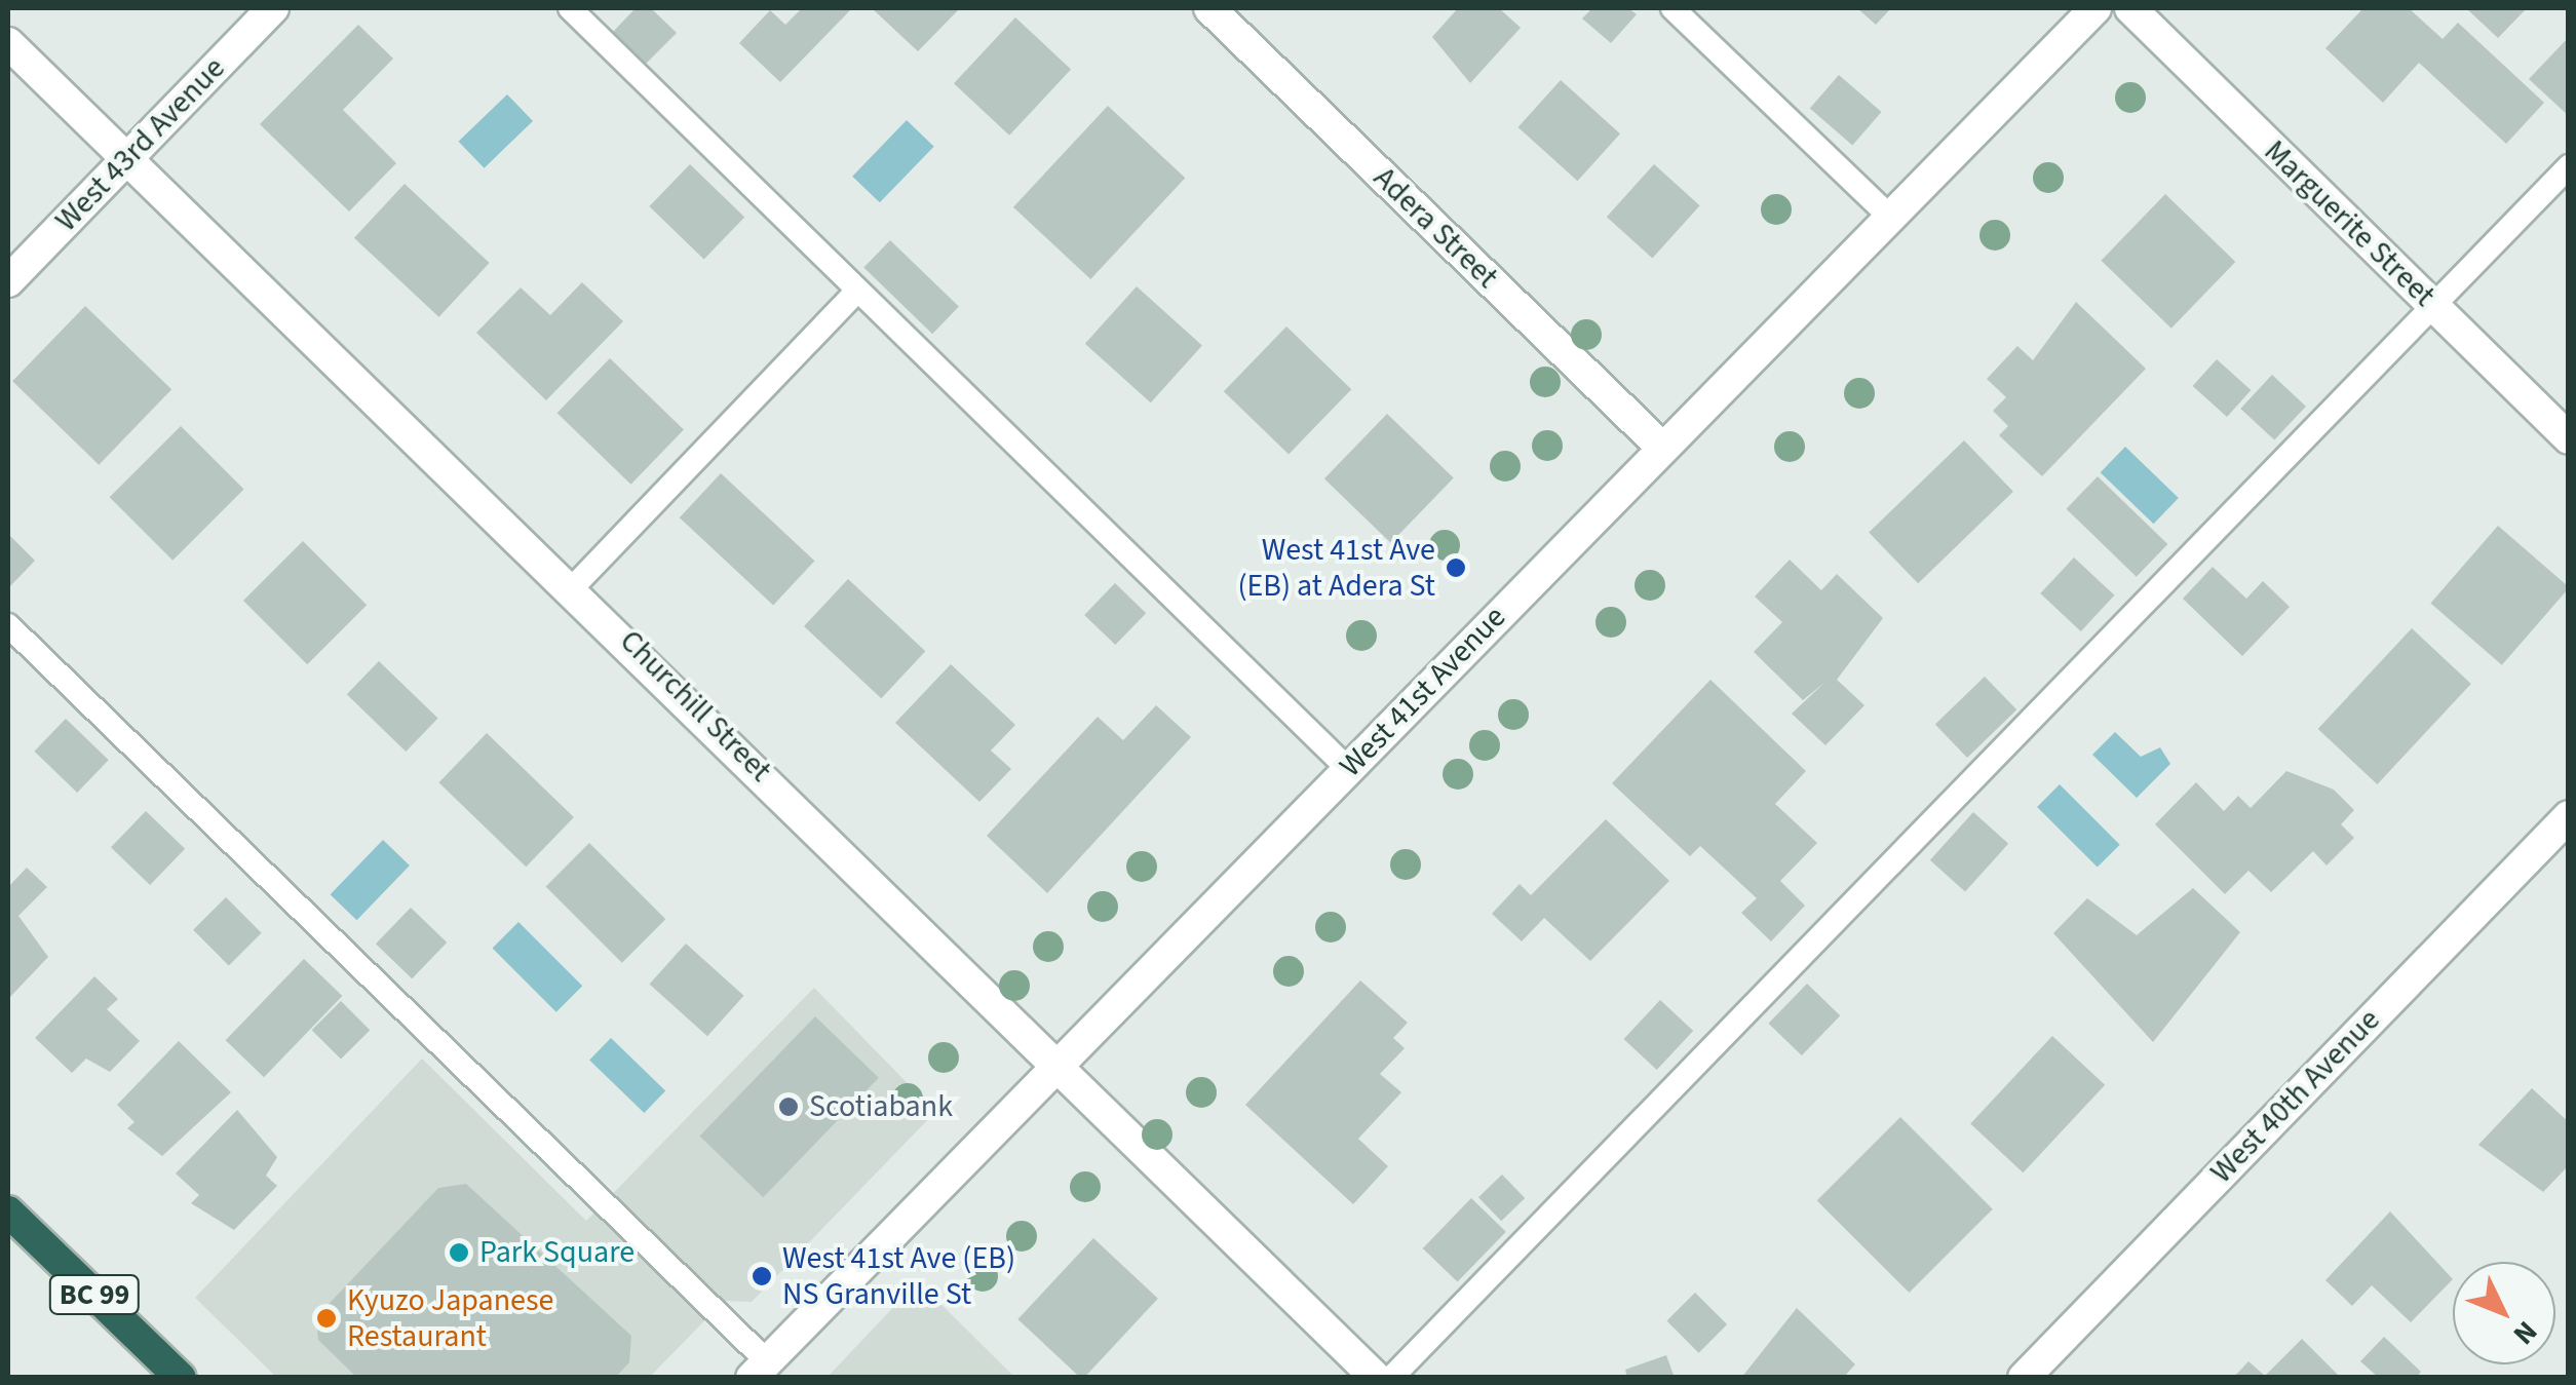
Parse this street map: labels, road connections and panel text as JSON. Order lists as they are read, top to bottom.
{
  "streets": {
    "highway": ["BC 99"],
    "street": [
      "West 43rd Avenue",
      "Marguerite Street",
      "Adera Street",
      "West 41st Avenue",
      "Churchill Street",
      "West 40th Avenue"
    ]
  },
  "crossings": [
    ["West 43rd Avenue", "Churchill Street"],
    ["Adera Street", "West 41st Avenue"],
    ["West 41st Avenue", "Churchill Street"]
  ],
  "places": [
    "West 41st Ave (EB) at Adera St",
    "Scotiabank",
    "Park Square",
    "West 41st Ave (EB) NS Granville St",
    "Kyuzo Japanese Restaurant"
  ],
  "north": "bottom right"
}
